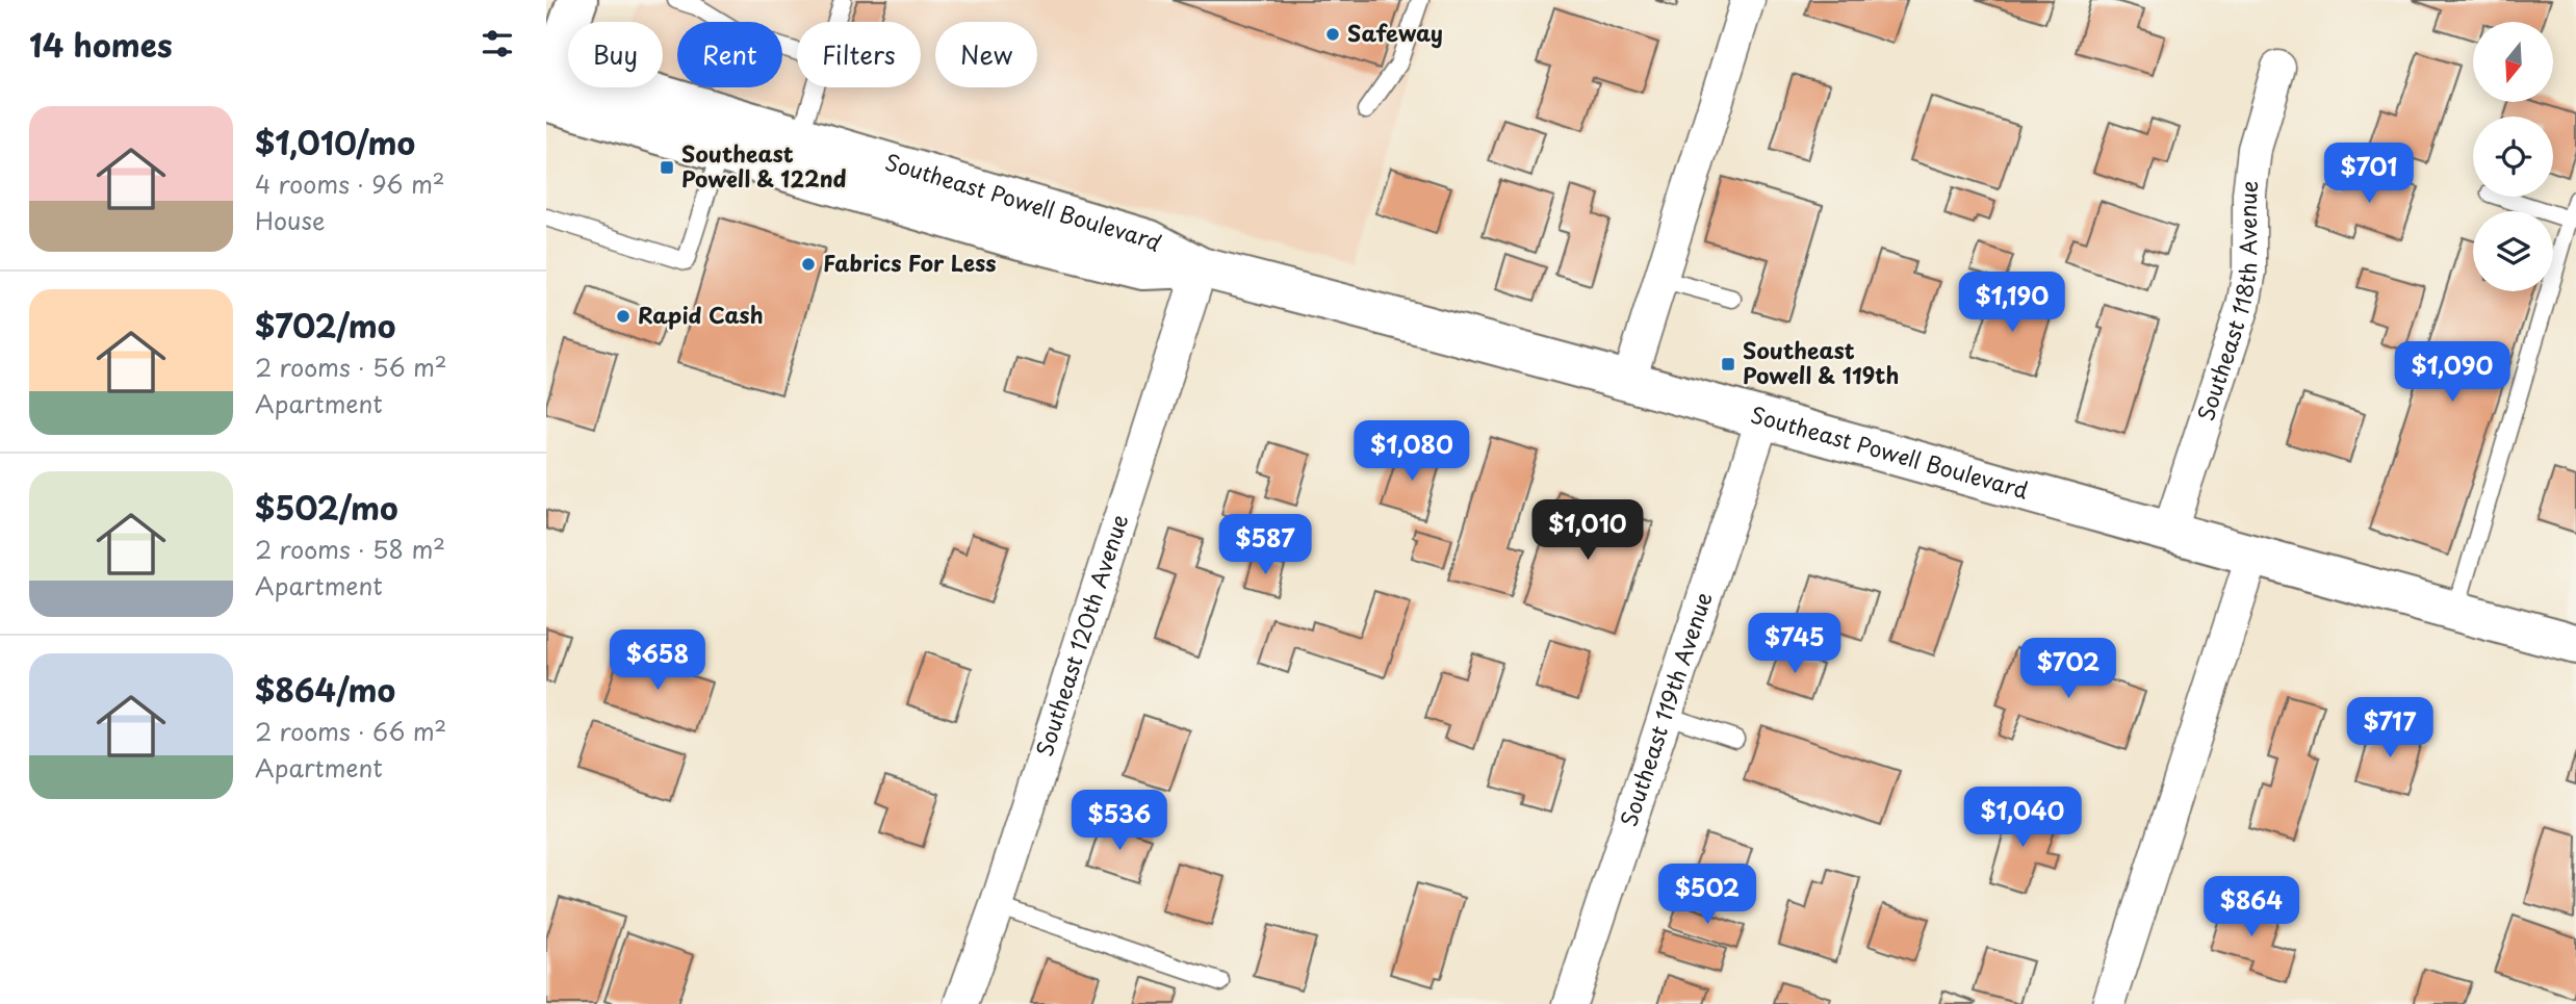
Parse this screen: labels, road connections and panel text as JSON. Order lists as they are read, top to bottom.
{
  "streets": {
    "main road": ["Southeast Powell Boulevard"],
    "street": ["Southeast 118th Avenue", "Southeast 120th Avenue", "Southeast 119th Avenue"]
  },
  "crossings": [
    ["Southeast Powell Boulevard", "Southeast 118th Avenue"],
    ["Southeast Powell Boulevard", "Southeast 120th Avenue"],
    ["Southeast Powell Boulevard", "Southeast 119th Avenue"]
  ],
  "places": {
    "other": ["Safeway", "Fabrics For Less", "Rapid Cash"],
    "transit": ["Southeast Powell & 122nd", "Southeast Powell & 119th"]
  },
  "north": "bottom",
  "page": {
    "heading": "14 homes",
    "chip": [
      "Buy",
      "Rent",
      "Filters",
      "New"
    ],
    "list": [
      {
        "name": "$1,010/mo",
        "note": "4 rooms · 96 m² · House"
      },
      {
        "name": "$702/mo",
        "note": "2 rooms · 56 m² · Apartment"
      },
      {
        "name": "$502/mo",
        "note": "2 rooms · 58 m² · Apartment"
      },
      {
        "name": "$864/mo",
        "note": "2 rooms · 66 m² · Apartment"
      }
    ],
    "price": [
      "$701",
      "$1,190",
      "$1,090",
      "$1,080",
      "$1,010",
      "$587",
      "$745",
      "$658",
      "$702",
      "$717",
      "$1,040",
      "$536",
      "$502",
      "$864"
    ]
  }
}
